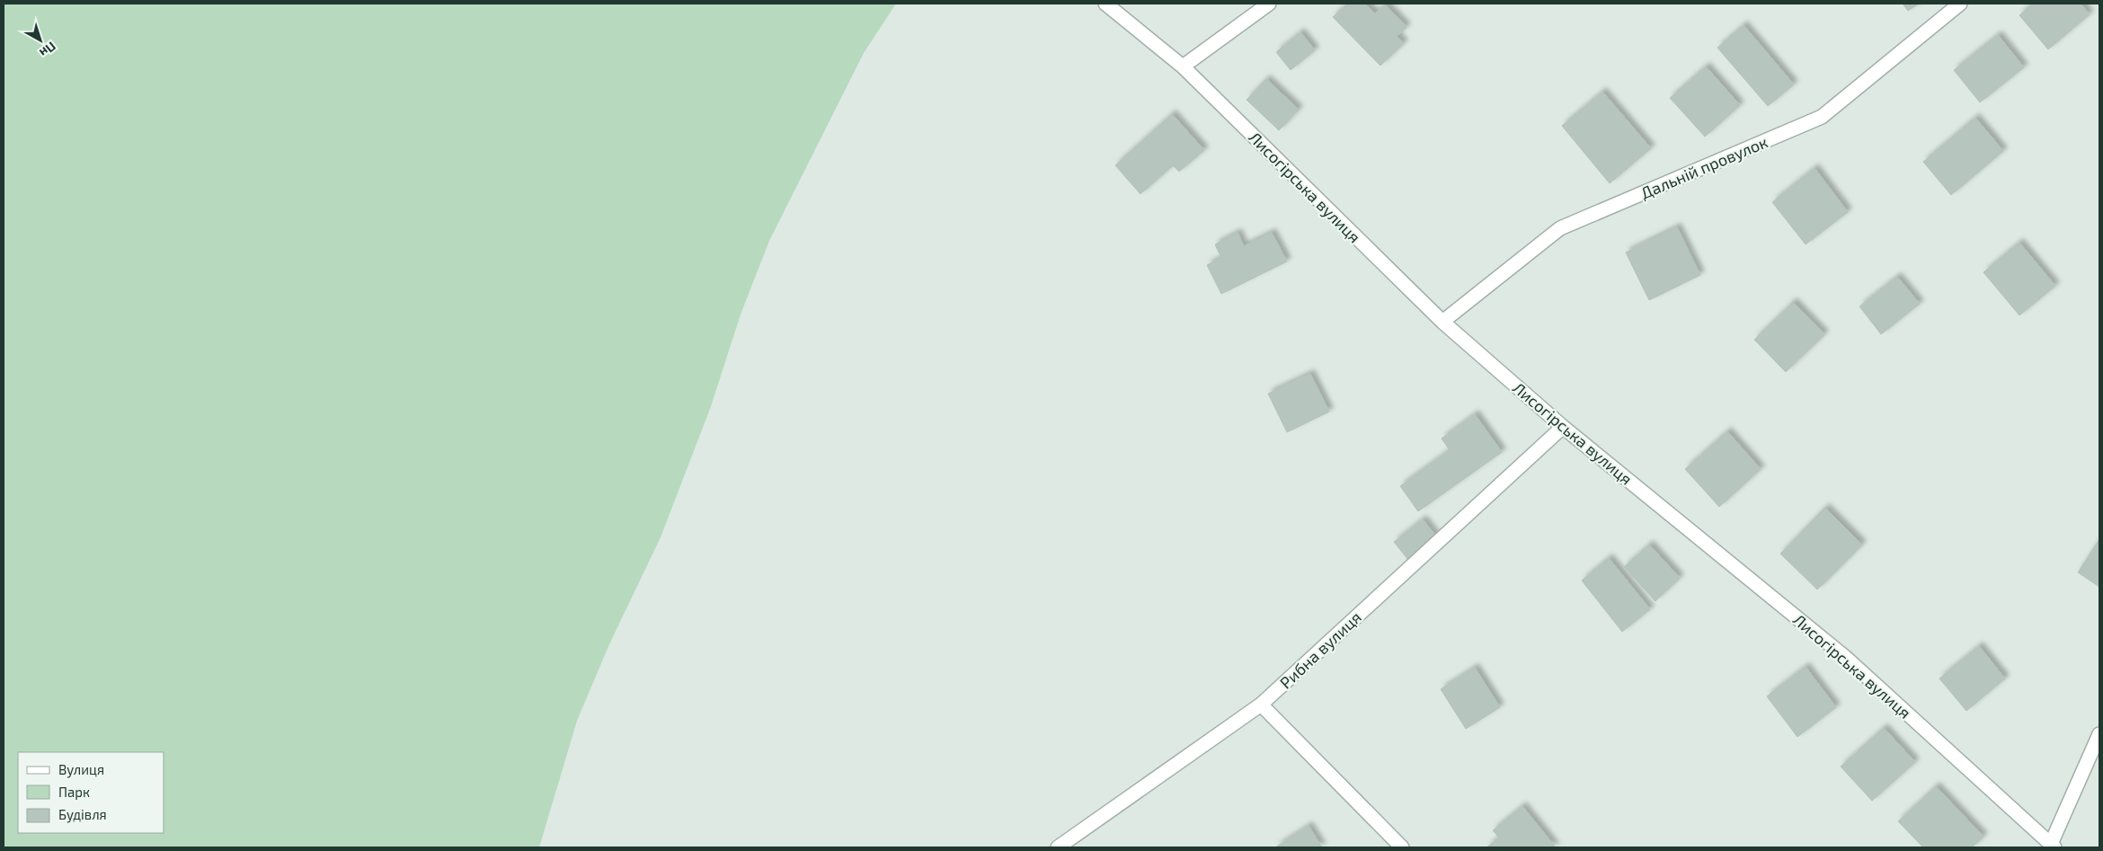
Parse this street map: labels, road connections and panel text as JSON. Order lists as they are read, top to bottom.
{
  "streets": {
    "street": ["Дальній провулок", "Лисогірська вулиця", "Рибна вулиця"]
  },
  "crossings": [
    ["Дальній провулок", "Лисогірська вулиця"],
    ["Лисогірська вулиця", "Рибна вулиця"]
  ],
  "legend": ["Вулиця", "Парк", "Будівля"],
  "north": "bottom right"
}
